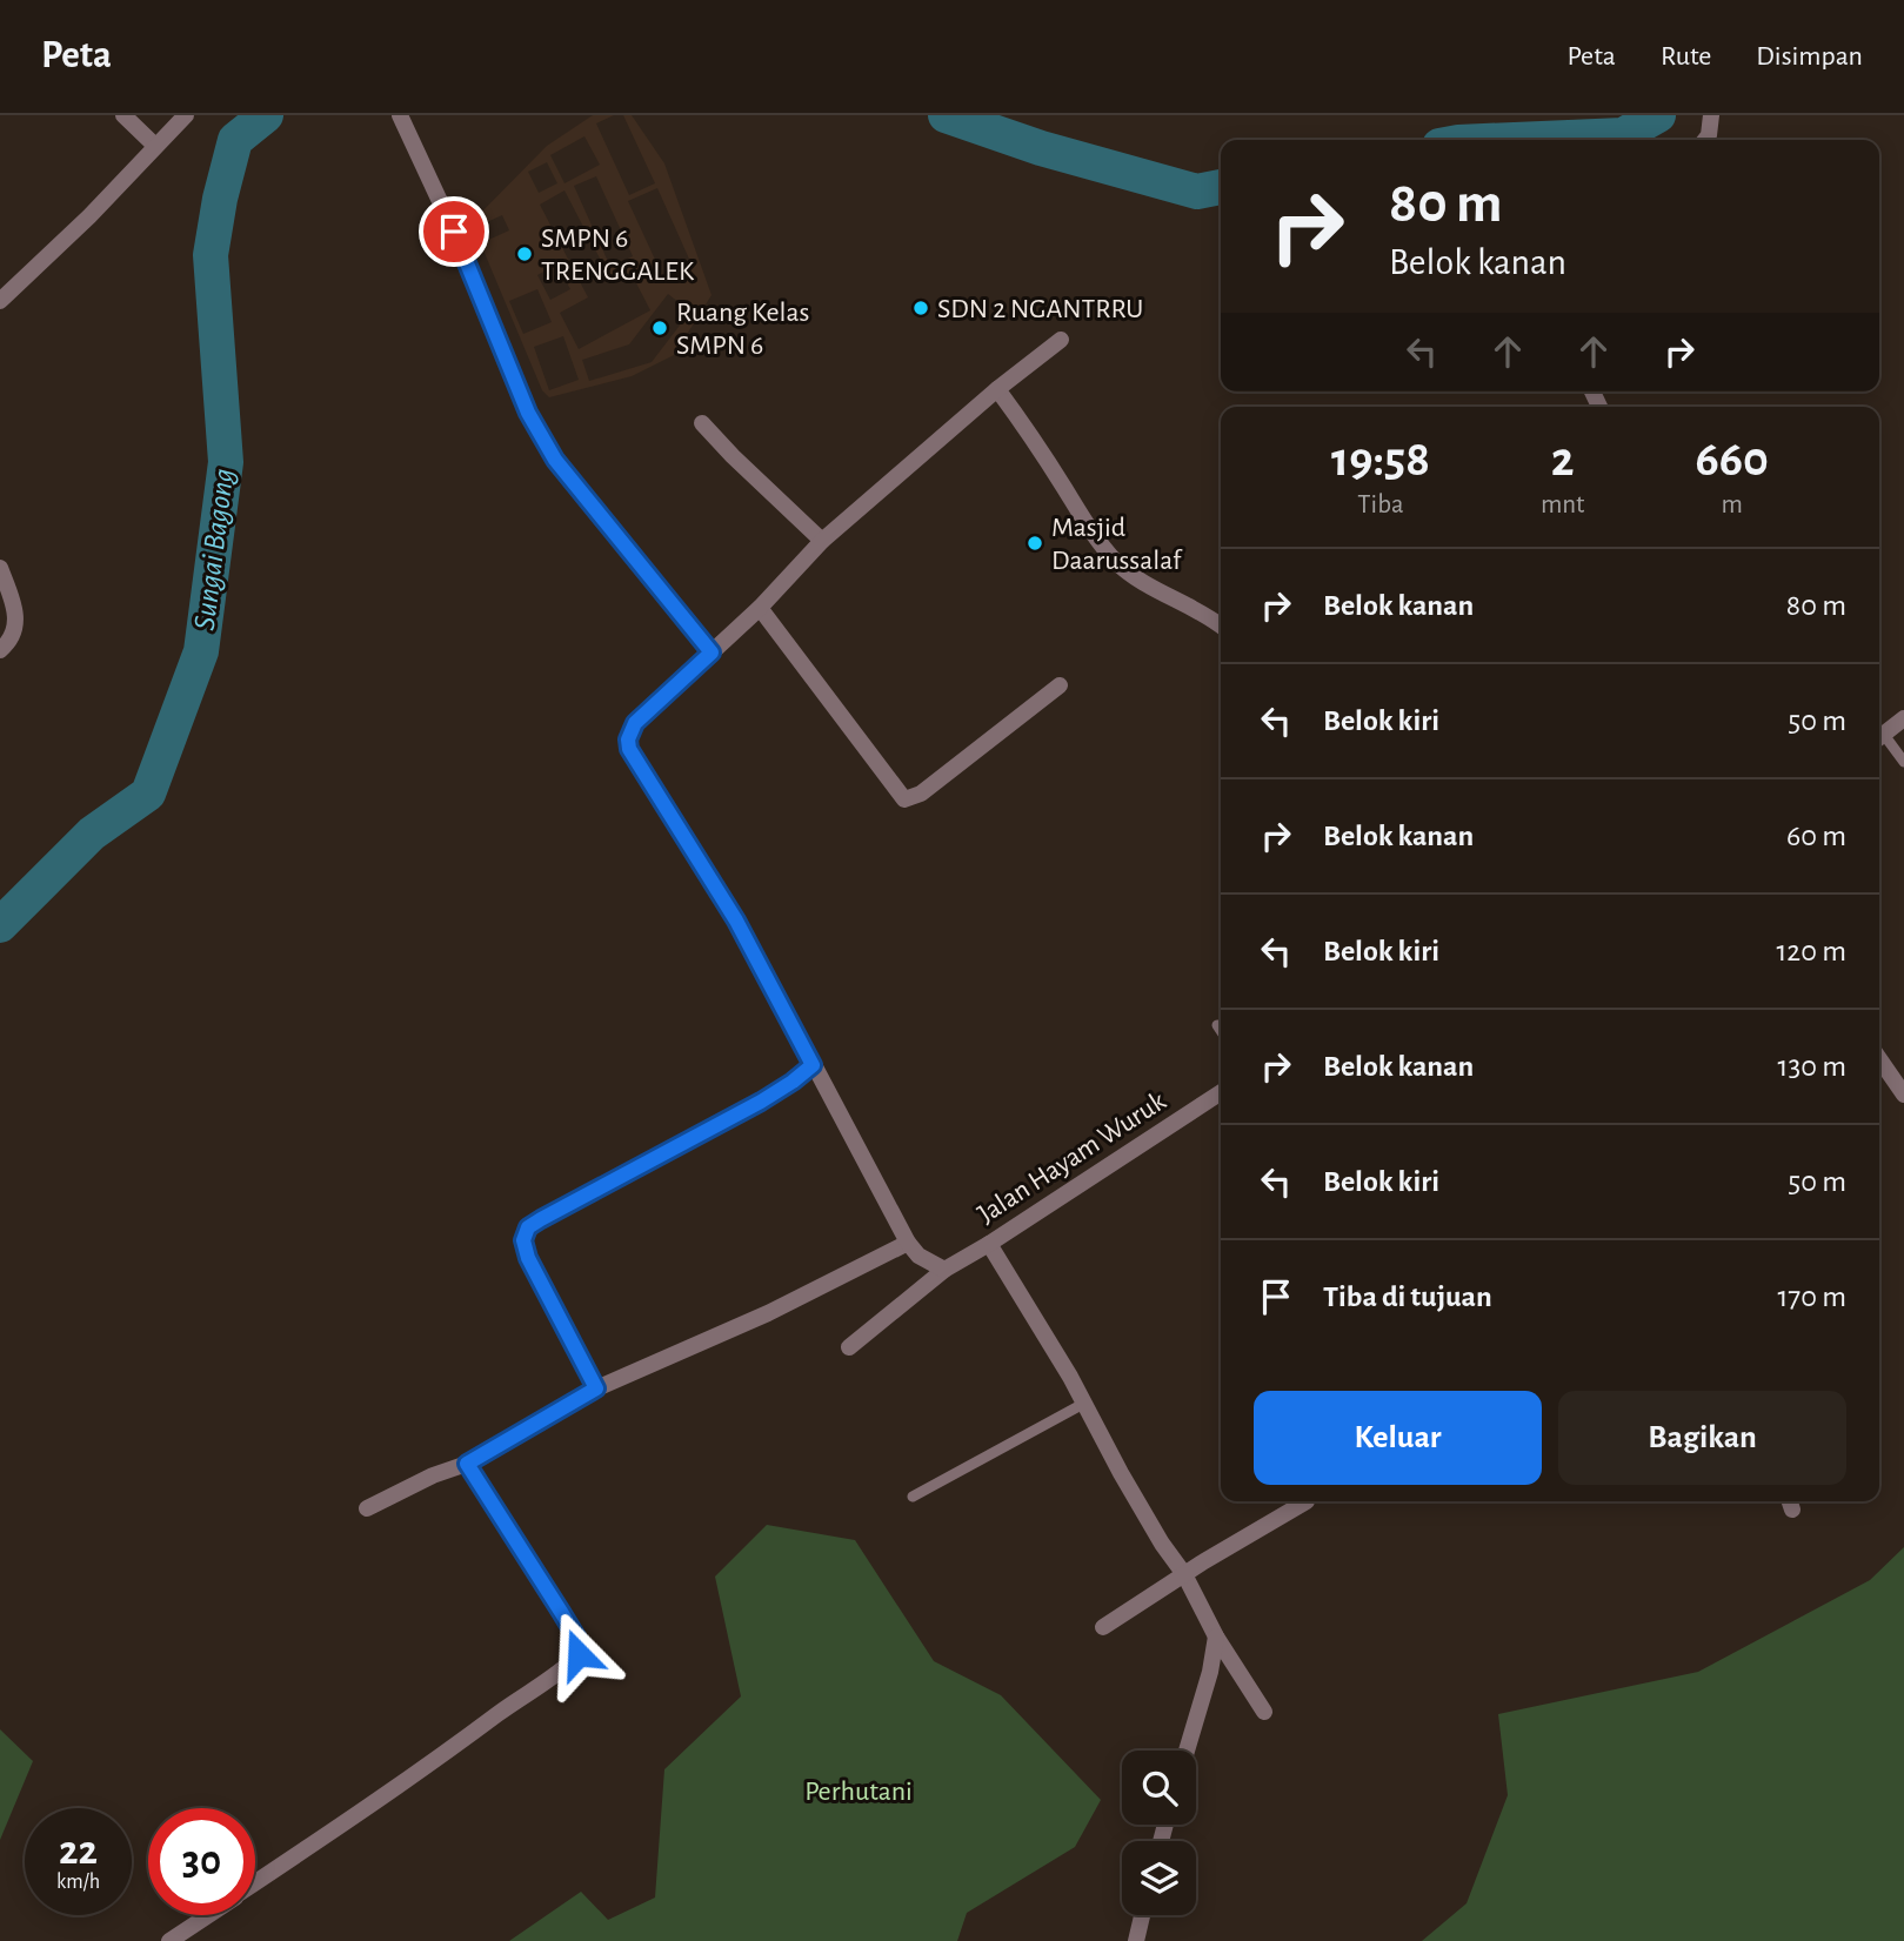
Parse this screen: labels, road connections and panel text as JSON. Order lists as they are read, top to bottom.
{
  "streets": {
    "street": ["Jalan Hayam Wuruk"]
  },
  "water": ["Sungai Bagong"],
  "parks": ["Perhutani"],
  "places": [
    "SMPN 6 TRENGGALEK",
    "SDN 2 NGANTRRU",
    "Ruang Kelas SMPN 6",
    "Masjid Daarussalaf"
  ],
  "page": {
    "header": "Peta",
    "nav": ["Peta", "Rute", "Disimpan"],
    "turn": ["80 m", "Belok kanan"],
    "eta": [
      "19:58",
      "Tiba",
      "2",
      "mnt",
      "660",
      "m"
    ],
    "list": [
      {
        "name": "Belok kanan",
        "value": "80 m"
      },
      {
        "name": "Belok kiri",
        "value": "50 m"
      },
      {
        "name": "Belok kanan",
        "value": "60 m"
      },
      {
        "name": "Belok kiri",
        "value": "120 m"
      },
      {
        "name": "Belok kanan",
        "value": "130 m"
      },
      {
        "name": "Belok kiri",
        "value": "50 m"
      },
      {
        "name": "Tiba di tujuan",
        "value": "170 m"
      }
    ],
    "buttons": ["Keluar", "Bagikan"],
    "speed": "22 km/h",
    "limit": "30"
  }
}
